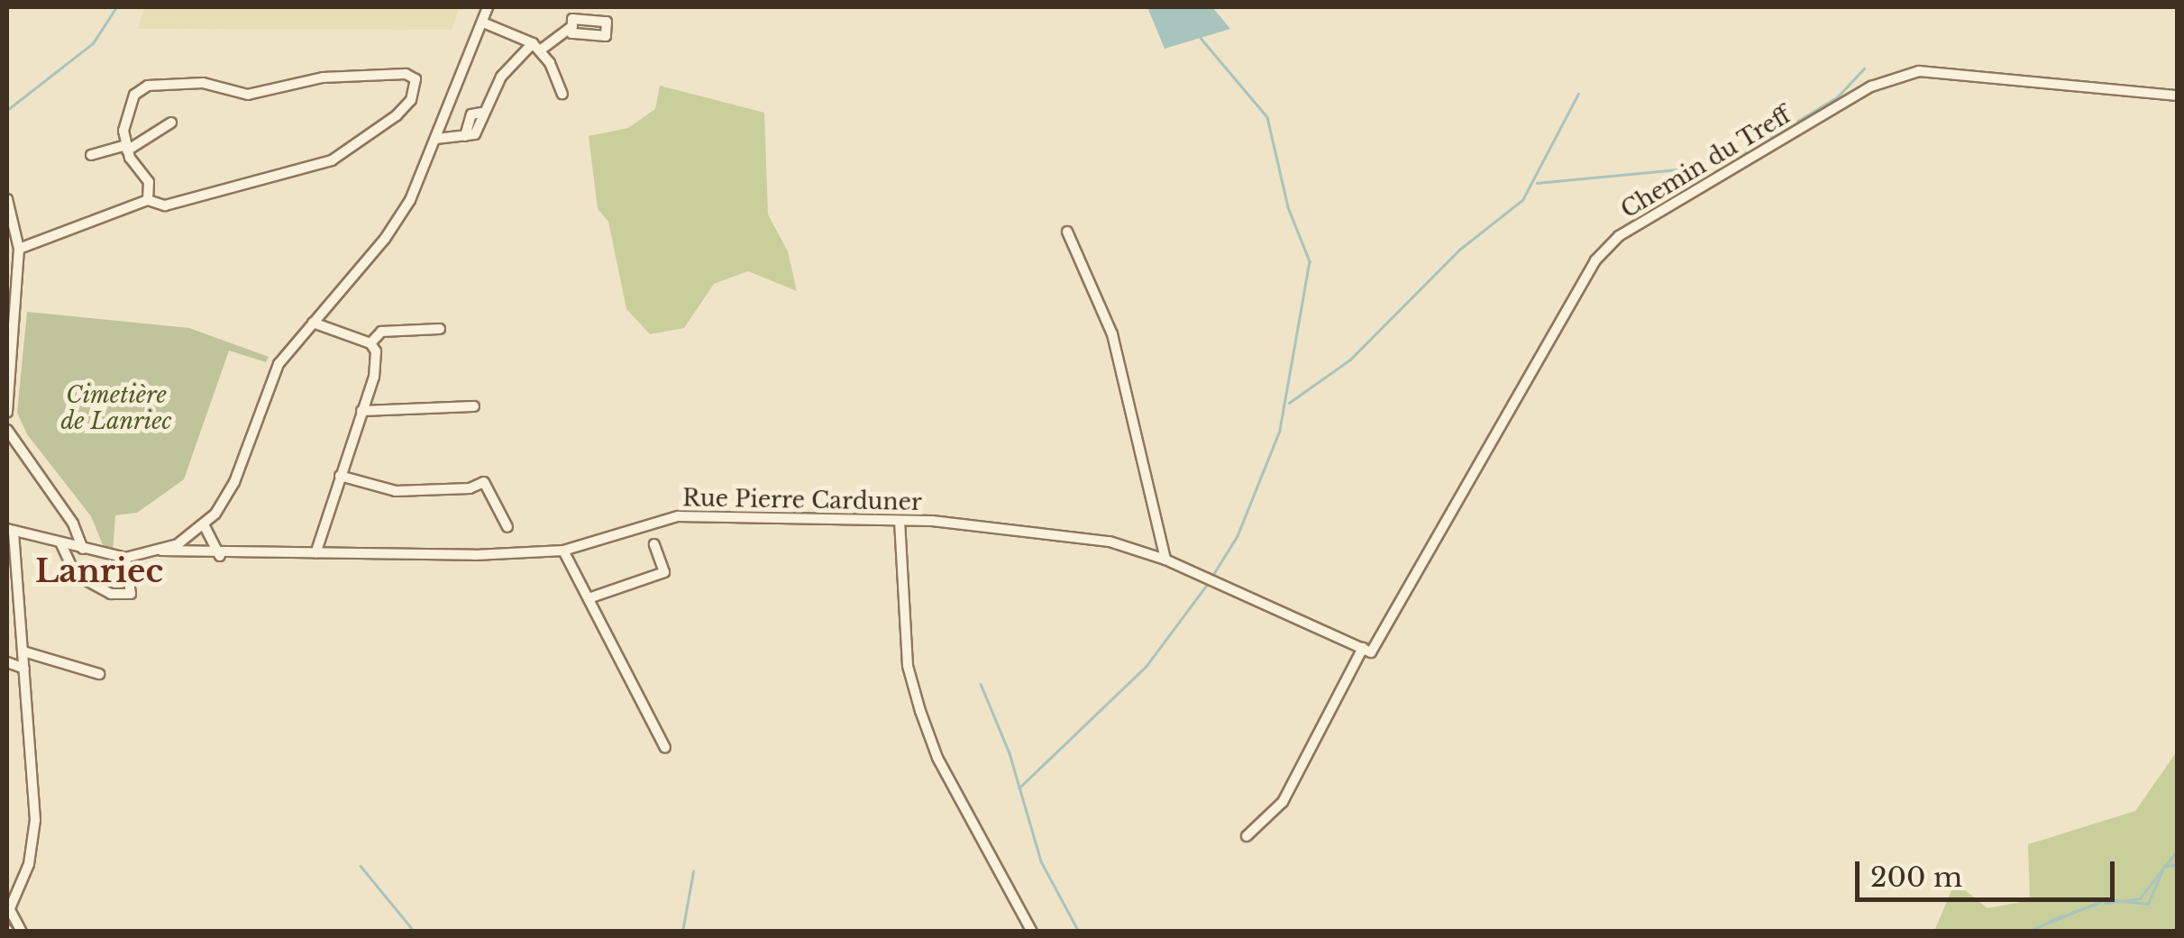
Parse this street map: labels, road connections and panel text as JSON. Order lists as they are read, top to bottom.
{
  "streets": {
    "street": ["Chemin du Treff", "Rue Pierre Carduner"]
  },
  "crossings": [
    ["Chemin du Treff", "Rue Pierre Carduner"]
  ],
  "districts": ["Lanriec"],
  "parks": ["Cimetière de Lanriec"],
  "scale_bar": "200 m"
}
